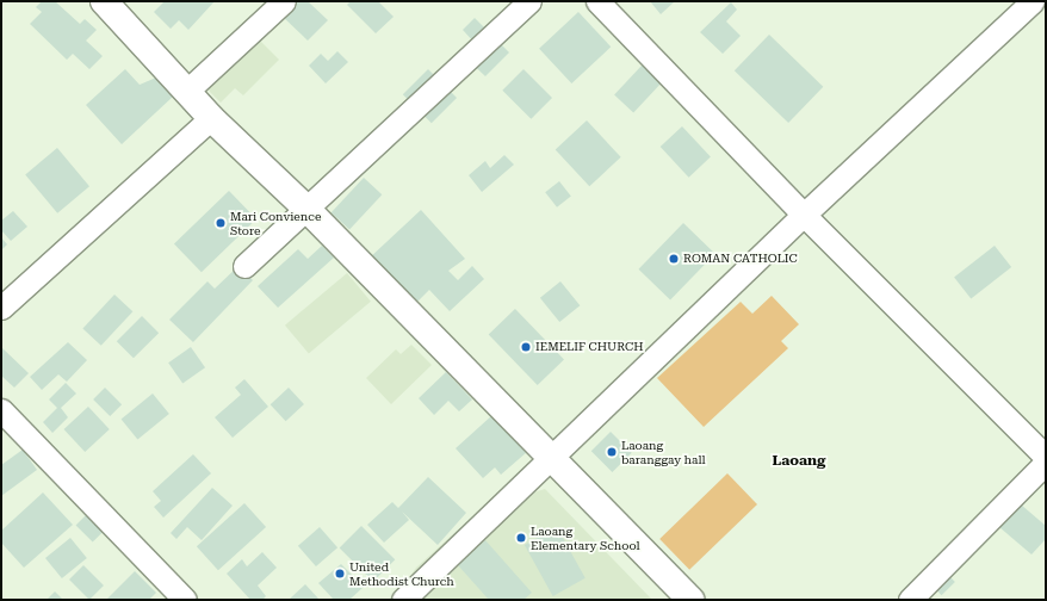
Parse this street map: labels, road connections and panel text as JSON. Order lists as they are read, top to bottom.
{
  "districts": ["Laoang"],
  "places": [
    "Mari Convience Store",
    "ROMAN CATHOLIC",
    "IEMELIF CHURCH",
    "Laoang baranggay hall",
    "Laoang Elementary School",
    "United Methodist Church"
  ]
}
